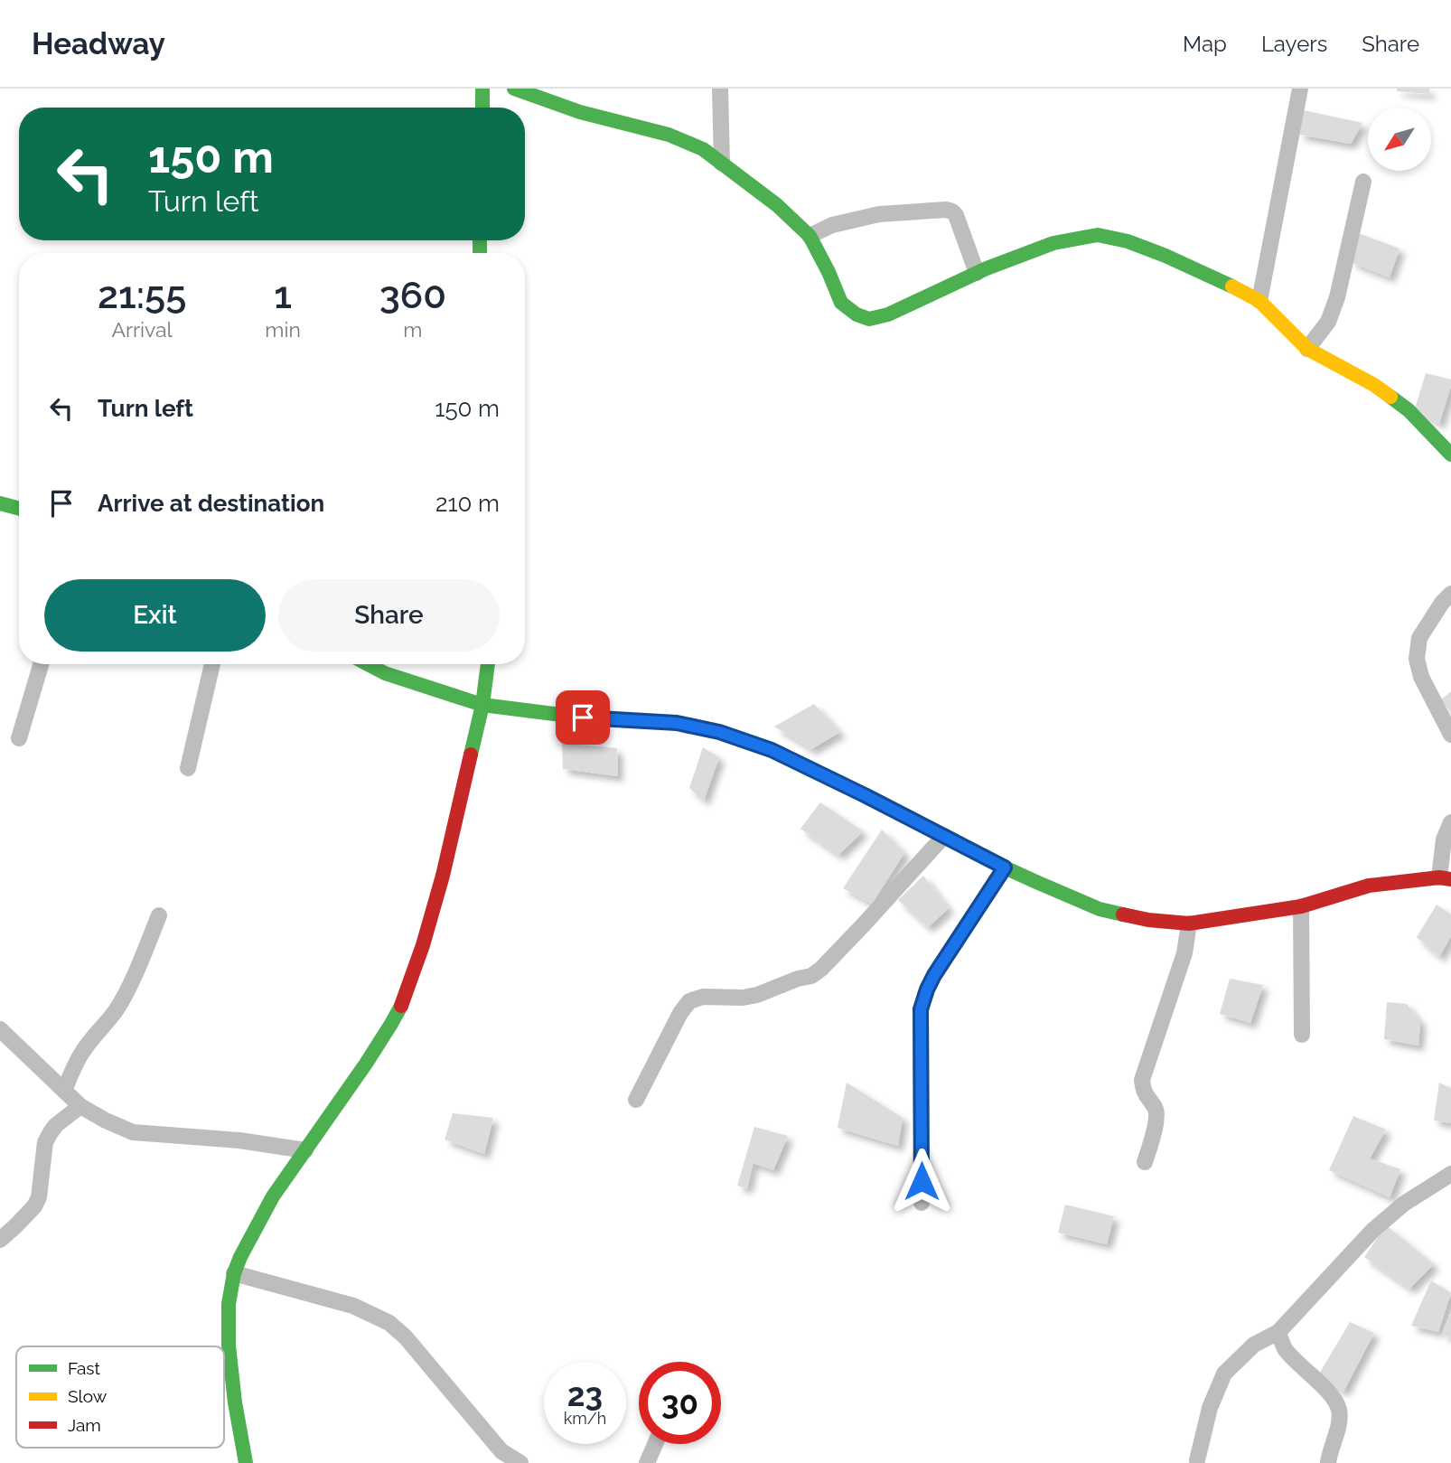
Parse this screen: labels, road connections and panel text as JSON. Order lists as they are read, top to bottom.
{
  "legend": ["Fast", "Slow", "Jam"],
  "north": "bottom left",
  "page": {
    "header": "Headway",
    "nav": ["Map", "Layers", "Share"],
    "turn": ["150 m", "Turn left"],
    "eta": [
      "21:55",
      "Arrival",
      "1",
      "min",
      "360",
      "m"
    ],
    "list": [
      {
        "name": "Turn left",
        "value": "150 m"
      },
      {
        "name": "Arrive at destination",
        "value": "210 m"
      }
    ],
    "buttons": ["Exit", "Share"],
    "speed": "23 km/h",
    "limit": "30"
  }
}
